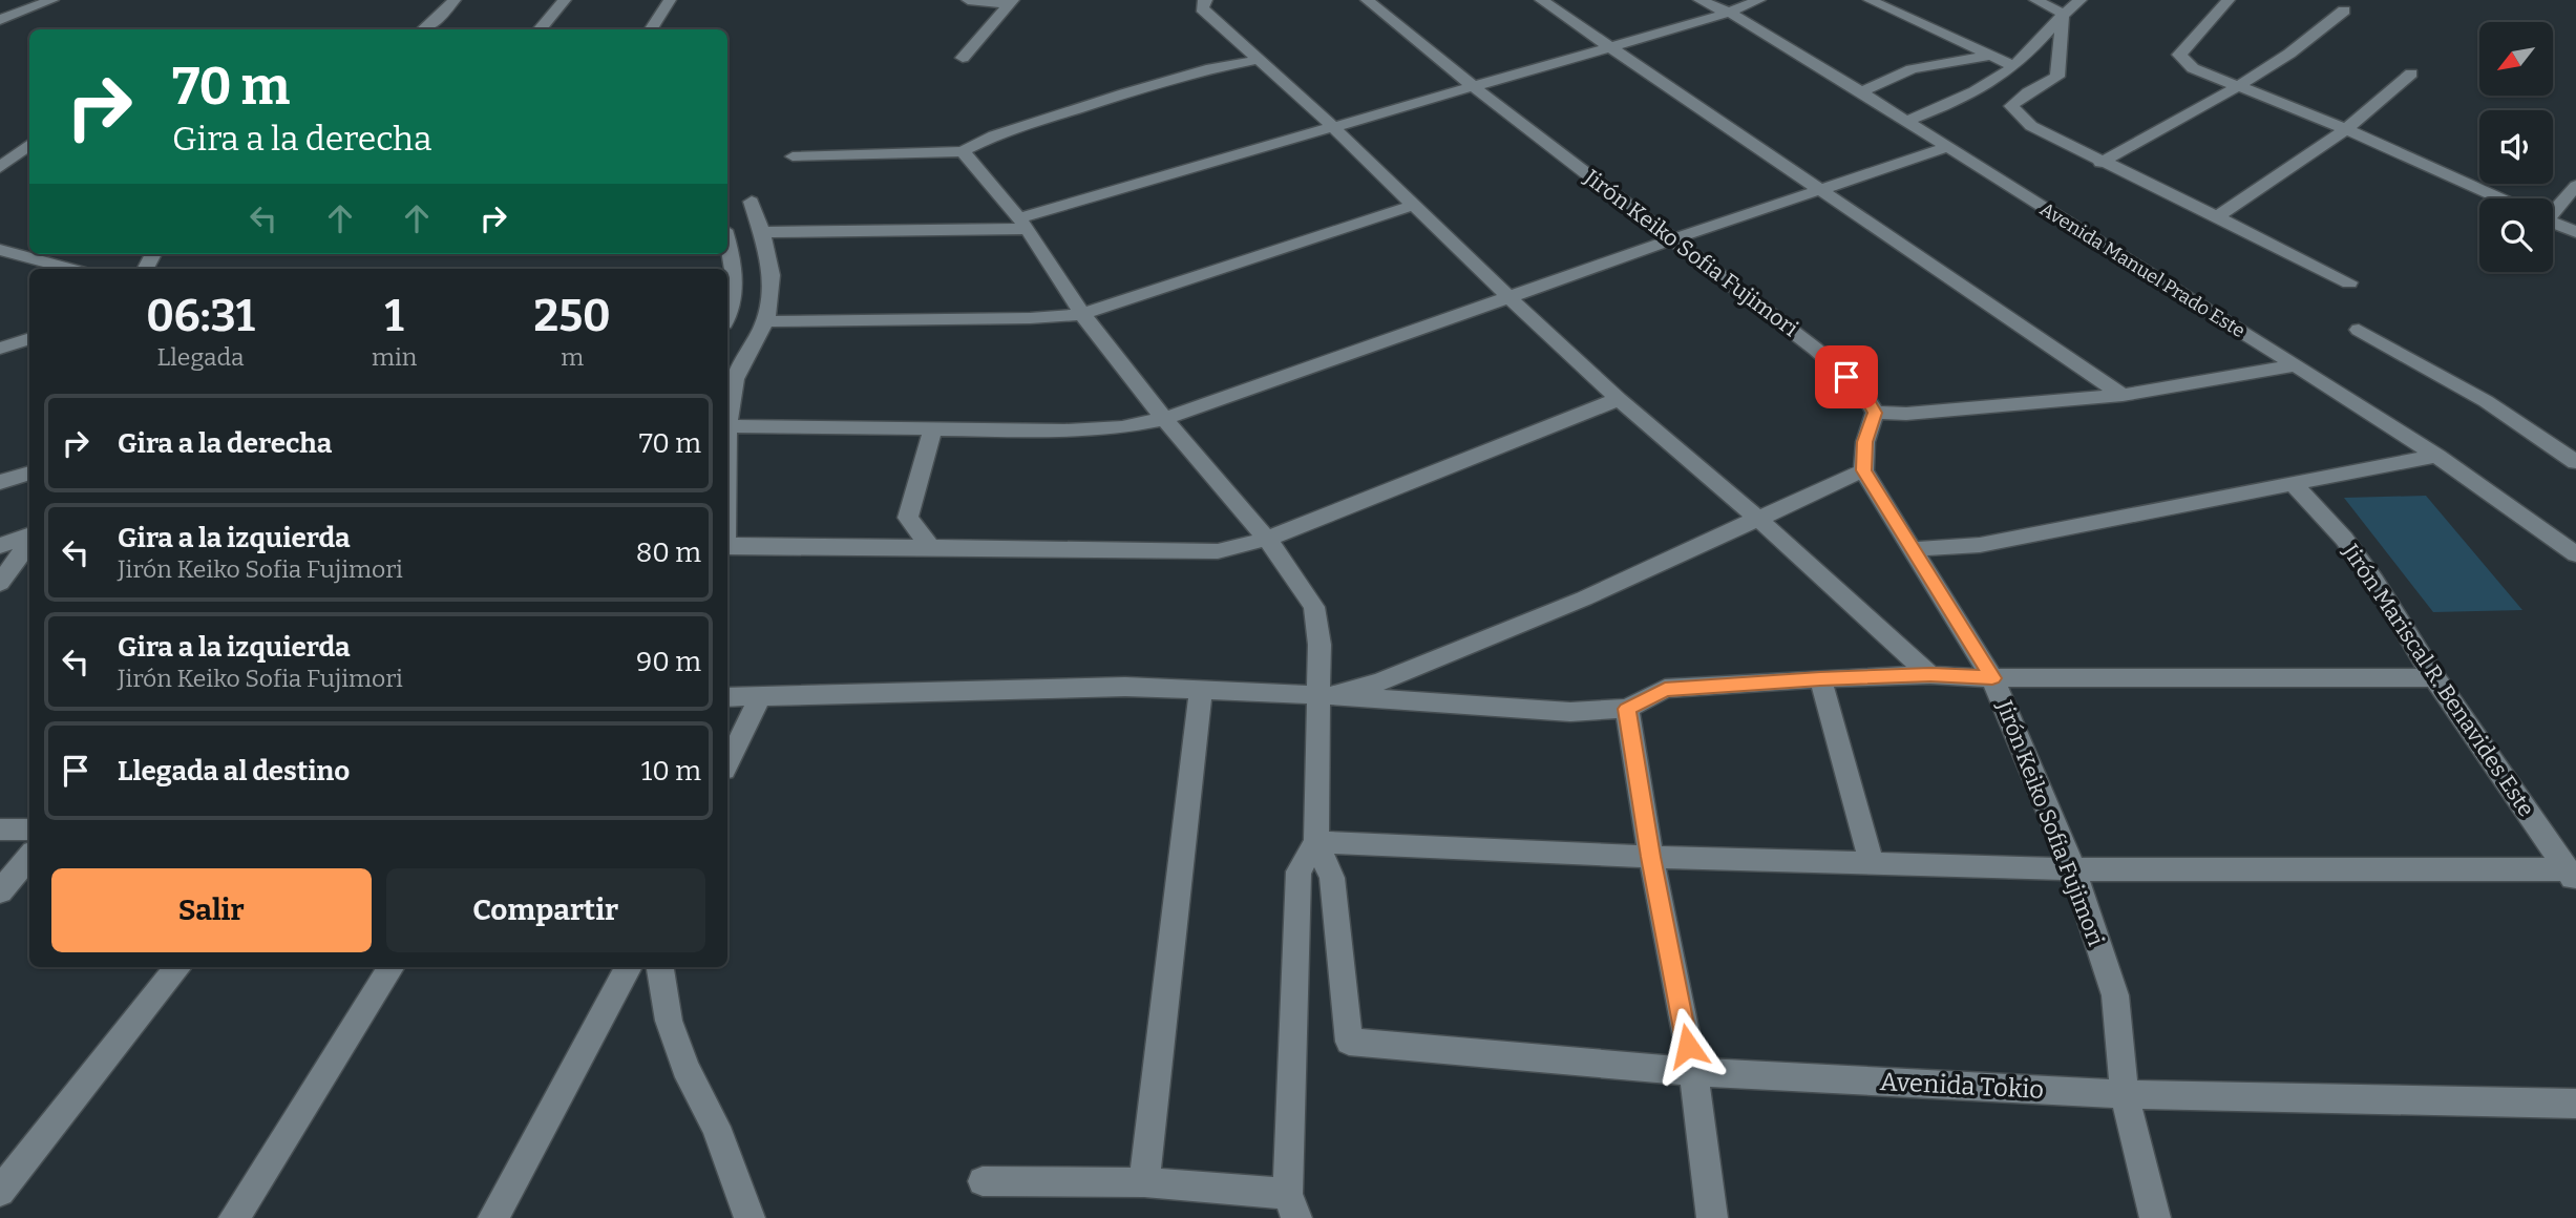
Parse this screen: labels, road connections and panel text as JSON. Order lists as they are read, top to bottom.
{
  "streets": {
    "street": [
      "Jirón Keiko Sofia Fujimori",
      "Avenida Manuel Prado Este",
      "Jirón Mariscal R. Benavides Este",
      "Avenida Tokio"
    ]
  },
  "crossings": [
    ["Jirón Keiko Sofia Fujimori", "Avenida Tokio"]
  ],
  "north": "bottom left",
  "page": {
    "turn": ["70 m", "Gira a la derecha"],
    "eta": [
      "06:31",
      "Llegada",
      "1",
      "min",
      "250",
      "m"
    ],
    "list": [
      {
        "name": "Gira a la derecha",
        "value": "70 m"
      },
      {
        "name": "Gira a la izquierda",
        "note": "Jirón Keiko Sofia Fujimori",
        "value": "80 m"
      },
      {
        "name": "Gira a la izquierda",
        "note": "Jirón Keiko Sofia Fujimori",
        "value": "90 m"
      },
      {
        "name": "Llegada al destino",
        "value": "10 m"
      }
    ],
    "buttons": ["Salir", "Compartir"]
  }
}
